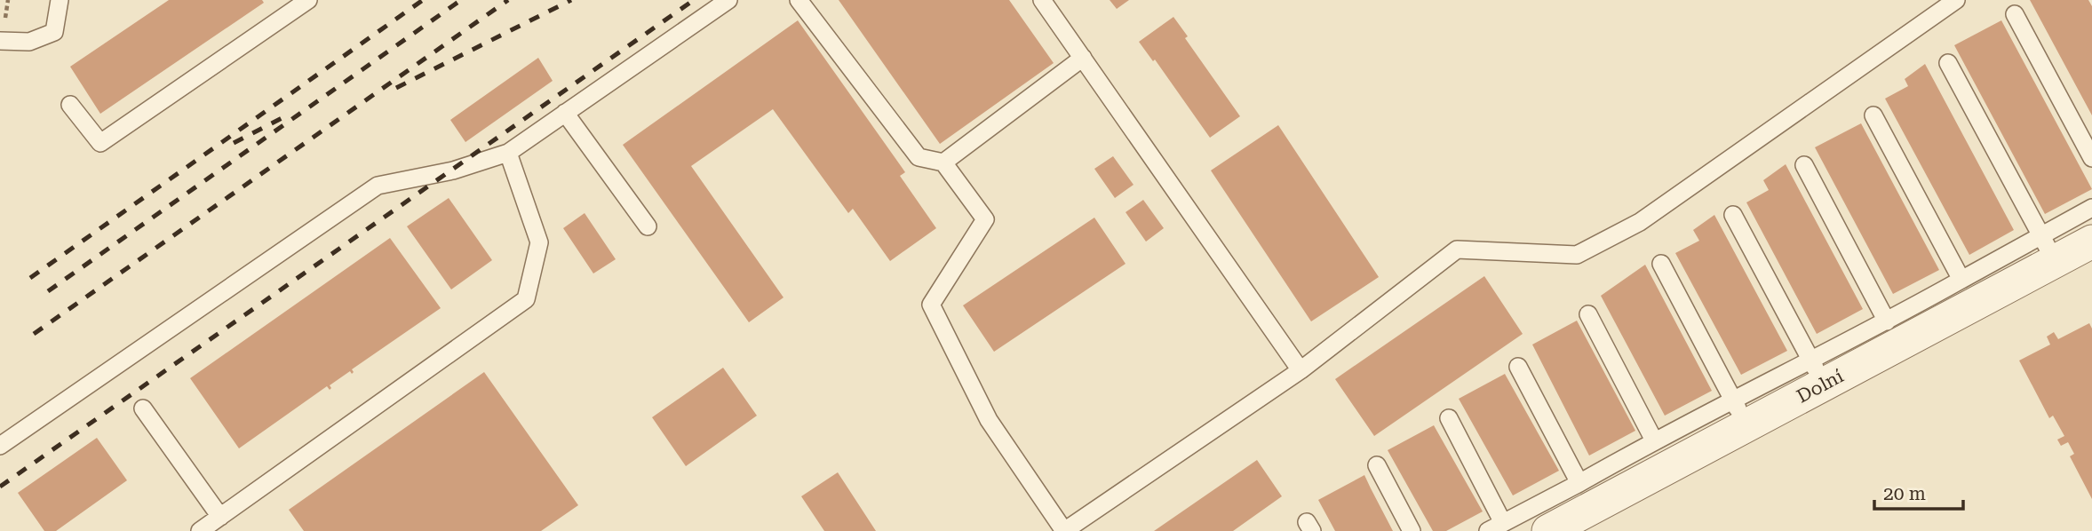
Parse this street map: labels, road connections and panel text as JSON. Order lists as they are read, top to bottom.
{
  "streets": {
    "street": ["Dolní"]
  },
  "scale_bar": "20 m"
}
